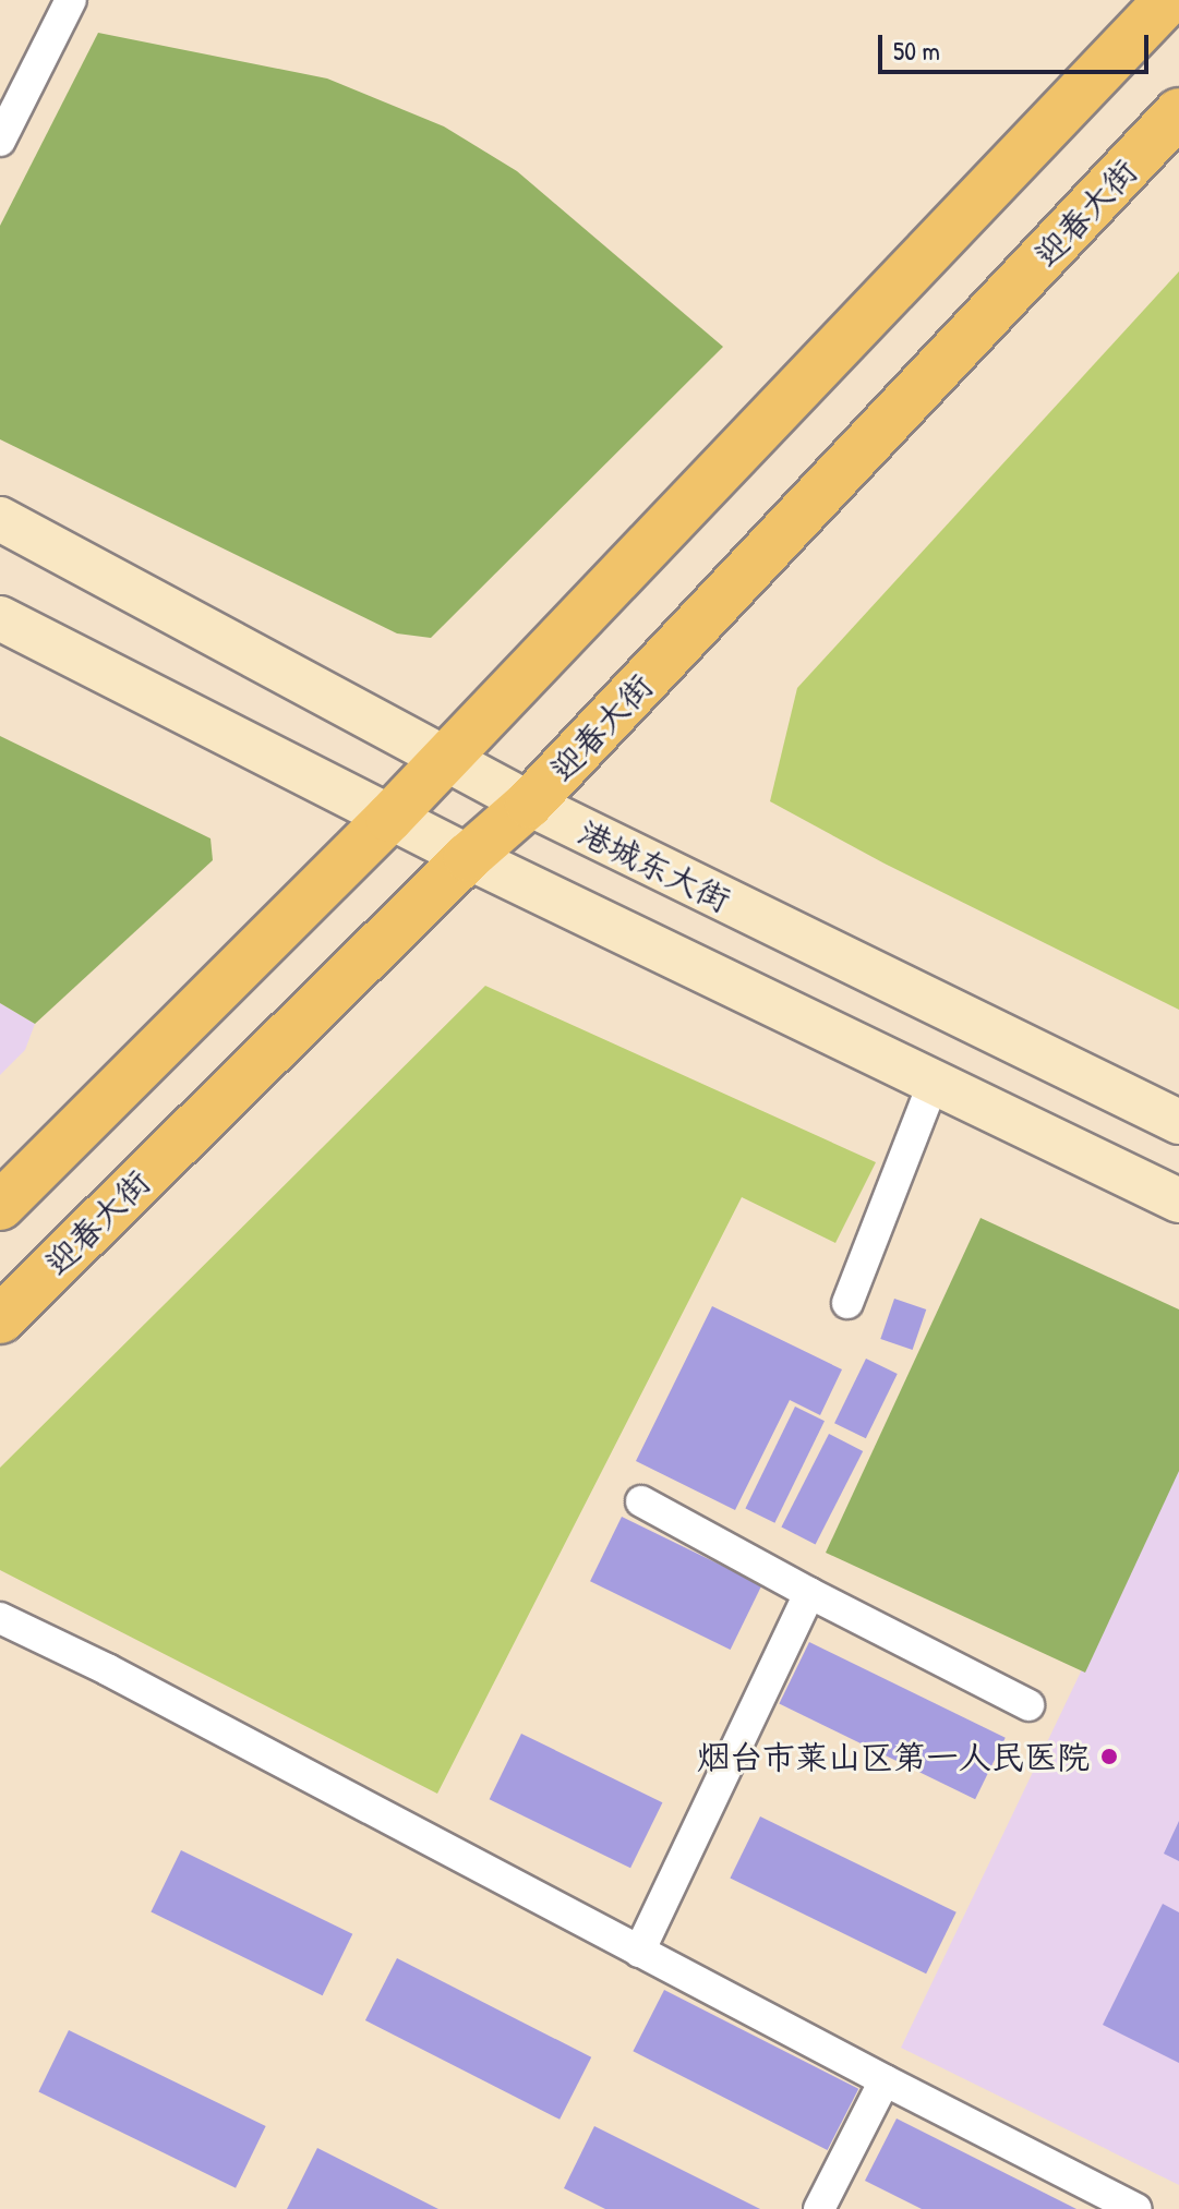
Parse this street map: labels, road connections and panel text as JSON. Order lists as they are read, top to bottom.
{
  "streets": {
    "main road": ["迎春大街", "港城东大街"]
  },
  "crossings": [
    ["迎春大街", "港城东大街"]
  ],
  "places": ["烟台市莱山区第一人民医院"],
  "scale_bar": "50 m"
}
